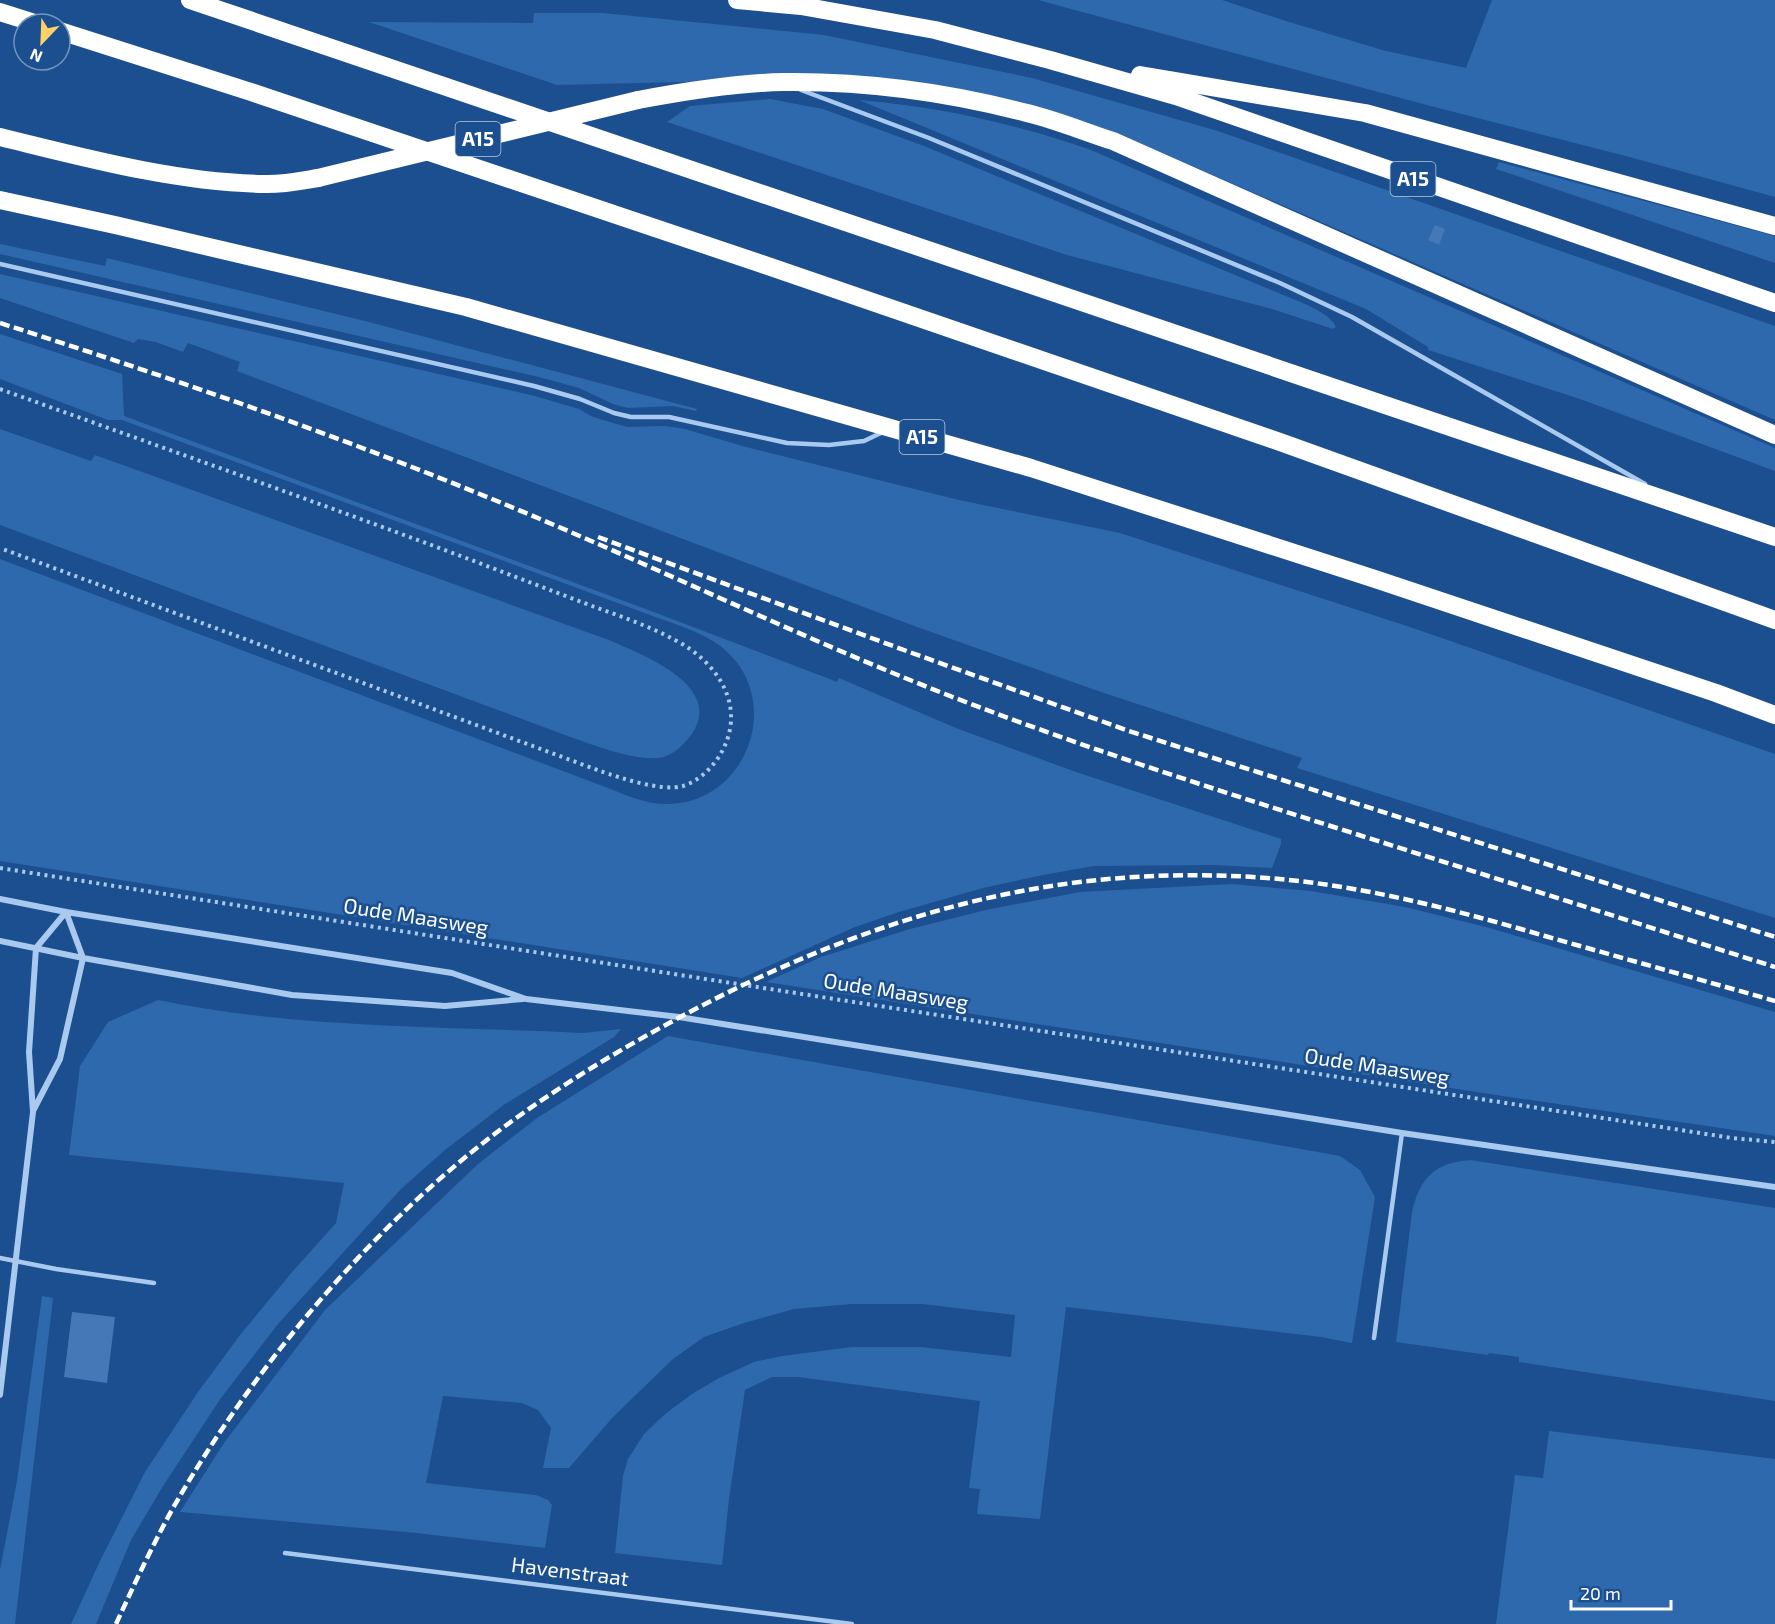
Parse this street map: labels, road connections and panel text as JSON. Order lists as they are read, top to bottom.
{
  "streets": {
    "highway": ["A15"],
    "lane": ["Havenstraat"],
    "path": ["Oude Maasweg"]
  },
  "scale_bar": "20 m",
  "north": "bottom left"
}
